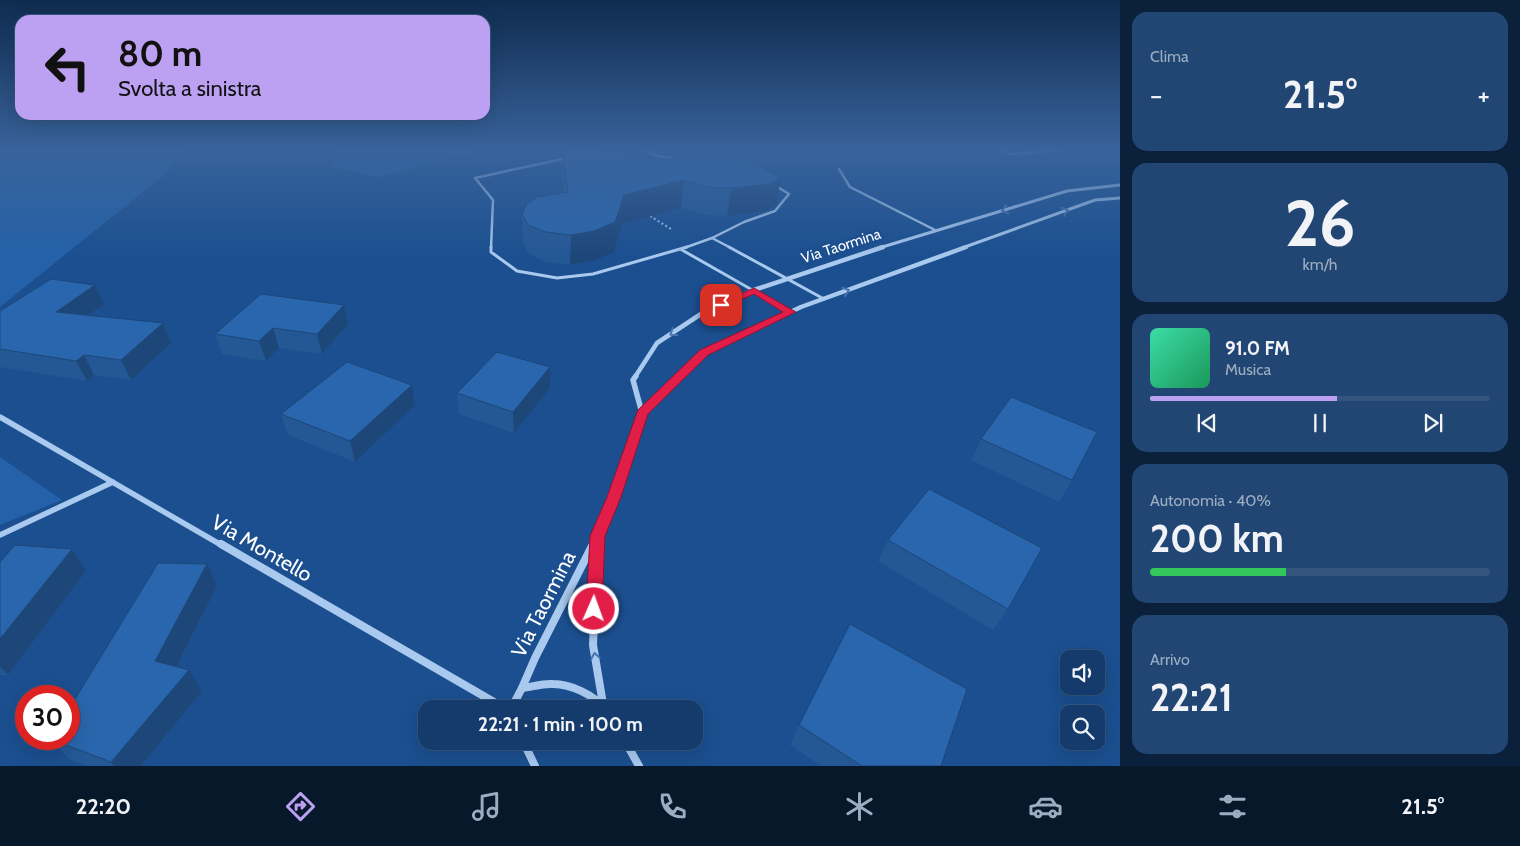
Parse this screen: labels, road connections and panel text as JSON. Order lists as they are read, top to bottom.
{
  "streets": {
    "street": ["Via Taormina", "Via Montello"]
  },
  "page": {
    "tile": [
      "Clima",
      ["26", "km/h"],
      ["Autonomia · 40%", "200 km"],
      ["Arrivo", "22:21"]
    ],
    "turn": ["80 m", "Svolta a sinistra"],
    "heat": ["−", "21.5°", "+"],
    "song": ["91.0 FM", "Musica"],
    "limit": "30",
    "trip": "22:21 · 1 min · 100 m",
    "tabs": ["22:20", "21.5°"]
  }
}
